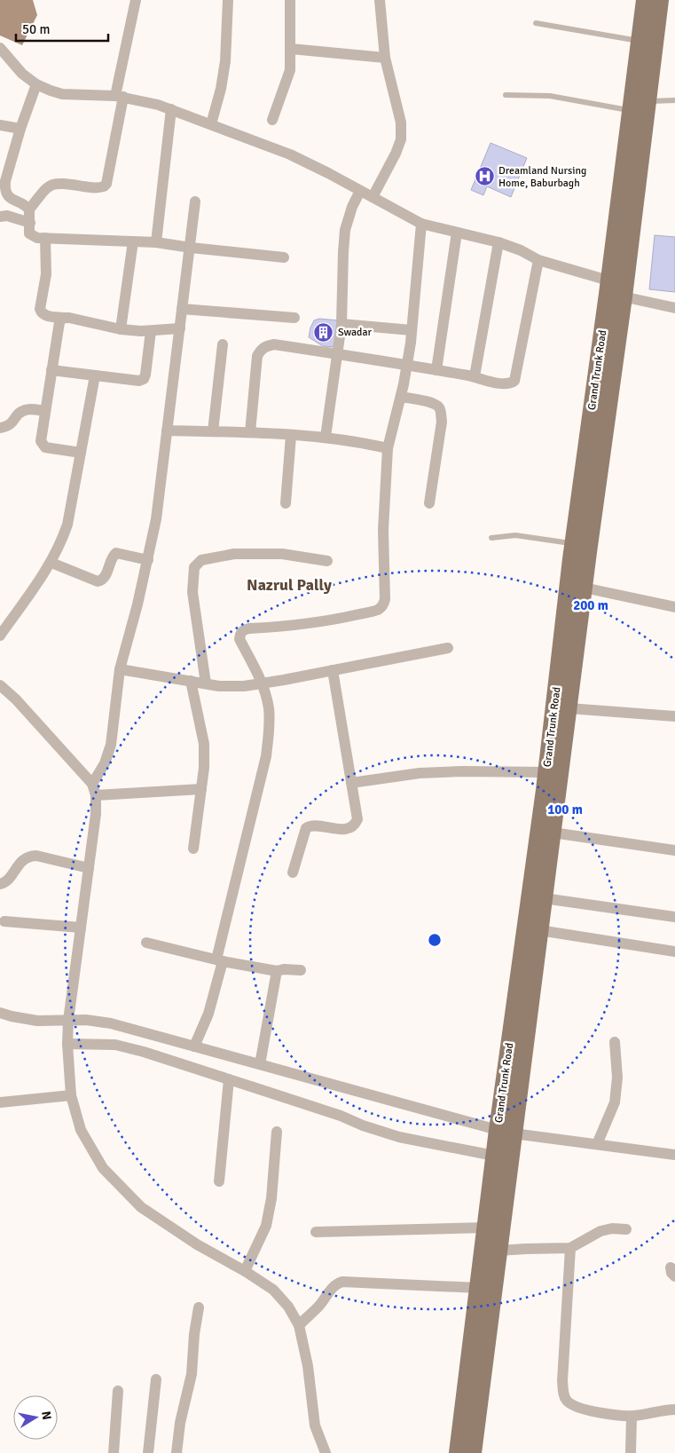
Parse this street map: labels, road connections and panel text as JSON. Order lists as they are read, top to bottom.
{
  "streets": {
    "main road": ["Grand Trunk Road"]
  },
  "districts": ["Nazrul Pally"],
  "places": {
    "hospital": ["Dreamland Nursing Home, Baburbagh"],
    "building": ["Swadar"]
  },
  "scale_bar": "50 m",
  "north": "right",
  "rings": ["200 m", "100 m"]
}
